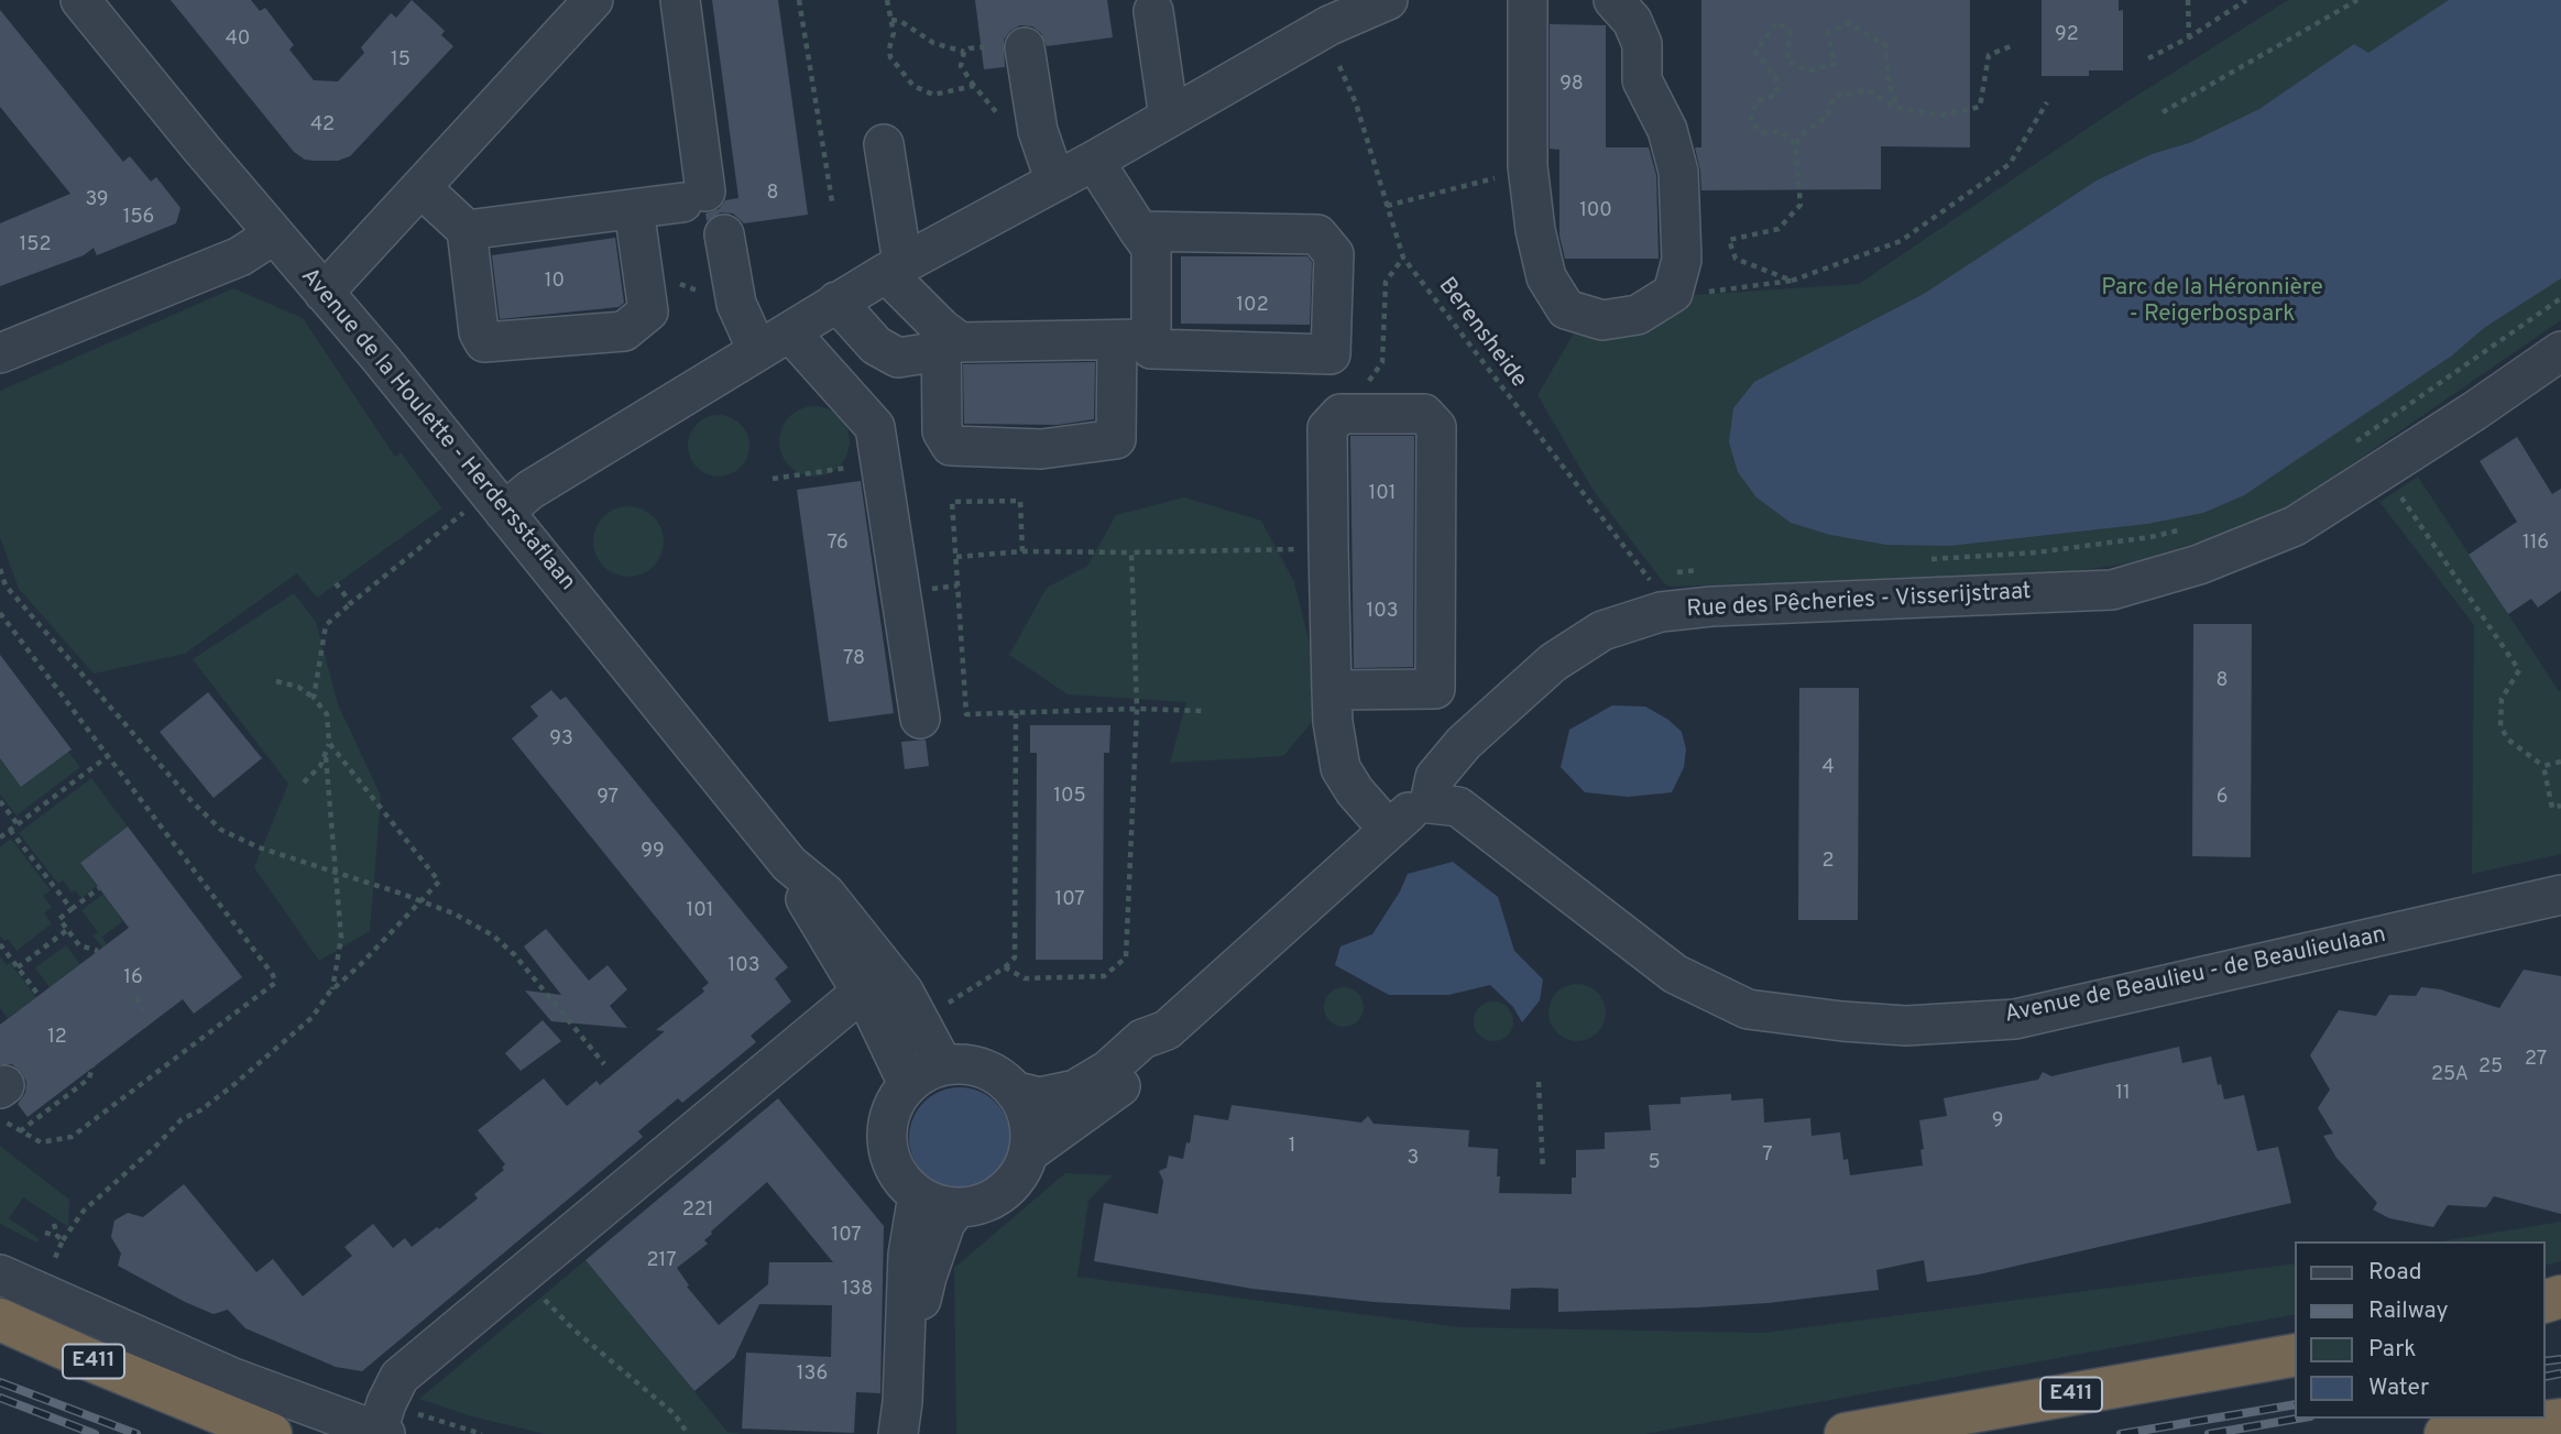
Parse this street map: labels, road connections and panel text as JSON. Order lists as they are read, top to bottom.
{
  "streets": {
    "highway": ["E411"],
    "street": ["Avenue de la Houlette - Herdersstaflaan", "Rue des Pêcheries - Visserijstraat", "Avenue de Beaulieu - de Beaulieulaan"],
    "path": ["Berensheide"]
  },
  "crossings": [
    ["Rue des Pêcheries - Visserijstraat", "Avenue de Beaulieu - de Beaulieulaan"]
  ],
  "parks": ["Parc de la Héronnière - Reigerbospark"],
  "house_numbers": [
    "92",
    "40",
    "15",
    "98",
    "42",
    "8",
    "39",
    "100",
    "156",
    "152",
    "10",
    "102",
    "101",
    "76",
    "116",
    "103",
    "78",
    "8",
    "93",
    "4",
    "105",
    "97",
    "6",
    "99",
    "2",
    "107",
    "101",
    "103",
    "16",
    "12",
    "27",
    "25",
    "25A",
    "11",
    "9",
    "1",
    "7",
    "3",
    "5",
    "221",
    "107",
    "217",
    "138",
    "136"
  ],
  "legend": [
    "Road",
    "Railway",
    "Park",
    "Water"
  ]
}
